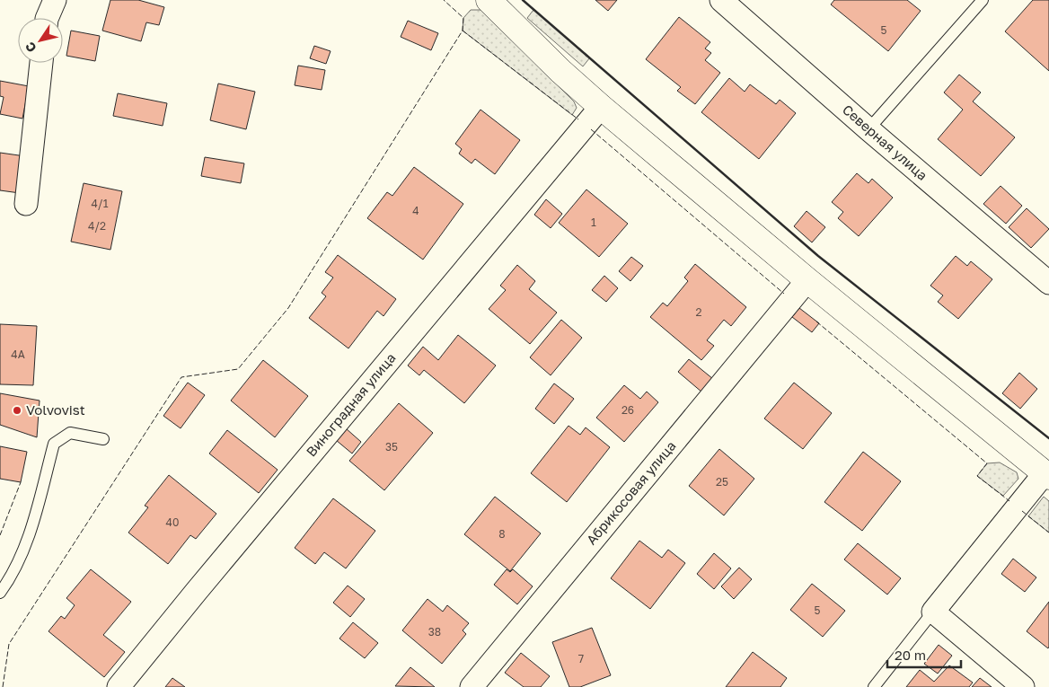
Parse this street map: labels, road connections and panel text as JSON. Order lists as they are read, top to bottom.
{
  "streets": {
    "street": ["Северная улица", "Виноградная улица", "Абрикосовая улица"]
  },
  "places": ["Volvovist"],
  "house_numbers": [
    "5",
    "4/1",
    "4",
    "1",
    "4/2",
    "2",
    "4А",
    "26",
    "35",
    "25",
    "40",
    "8",
    "5",
    "38",
    "7"
  ],
  "scale_bar": "20 m",
  "north": "bottom left"
}
